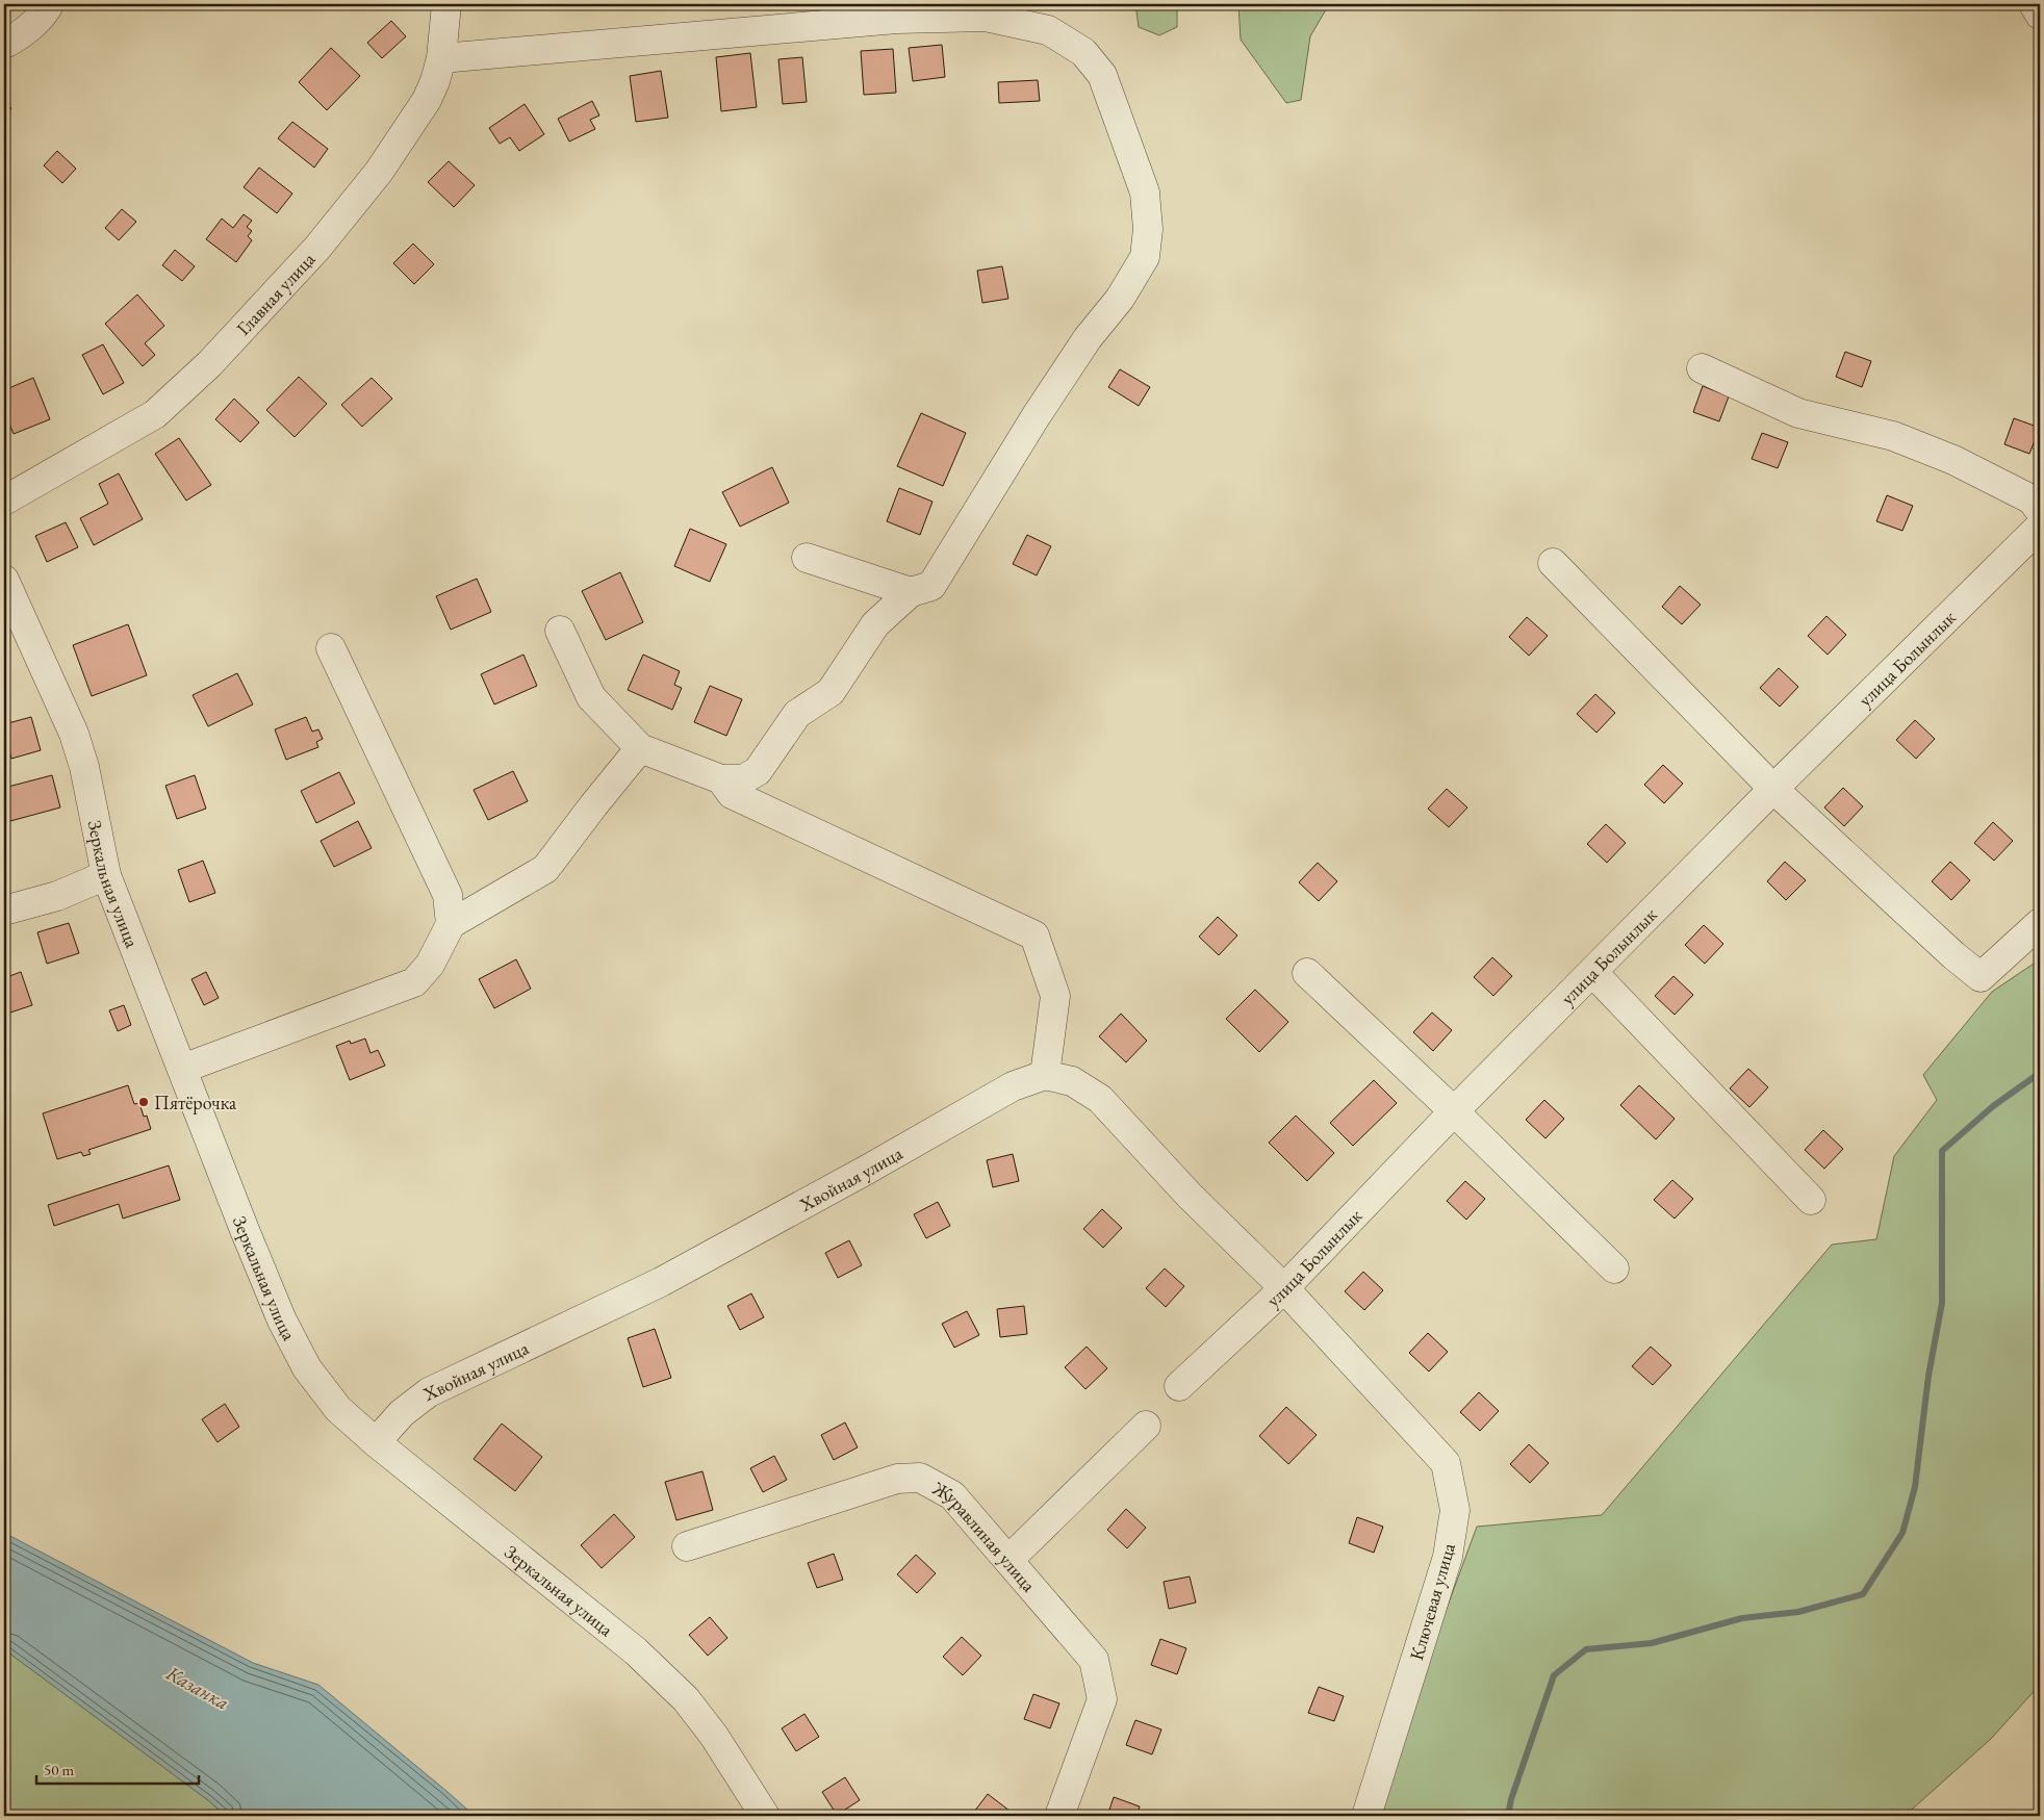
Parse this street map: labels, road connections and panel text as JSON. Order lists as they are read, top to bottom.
{
  "streets": {
    "street": [
      "Главная улица",
      "улица Болынлык",
      "Зеркальная улица",
      "Хвойная улица",
      "Журавлиная улица",
      "Ключевая улица"
    ]
  },
  "crossings": [
    ["улица Болынлык", "Ключевая улица"],
    ["Зеркальная улица", "Хвойная улица"]
  ],
  "water": ["Казанка"],
  "places": ["Пятёрочка"],
  "scale_bar": "50 m"
}
